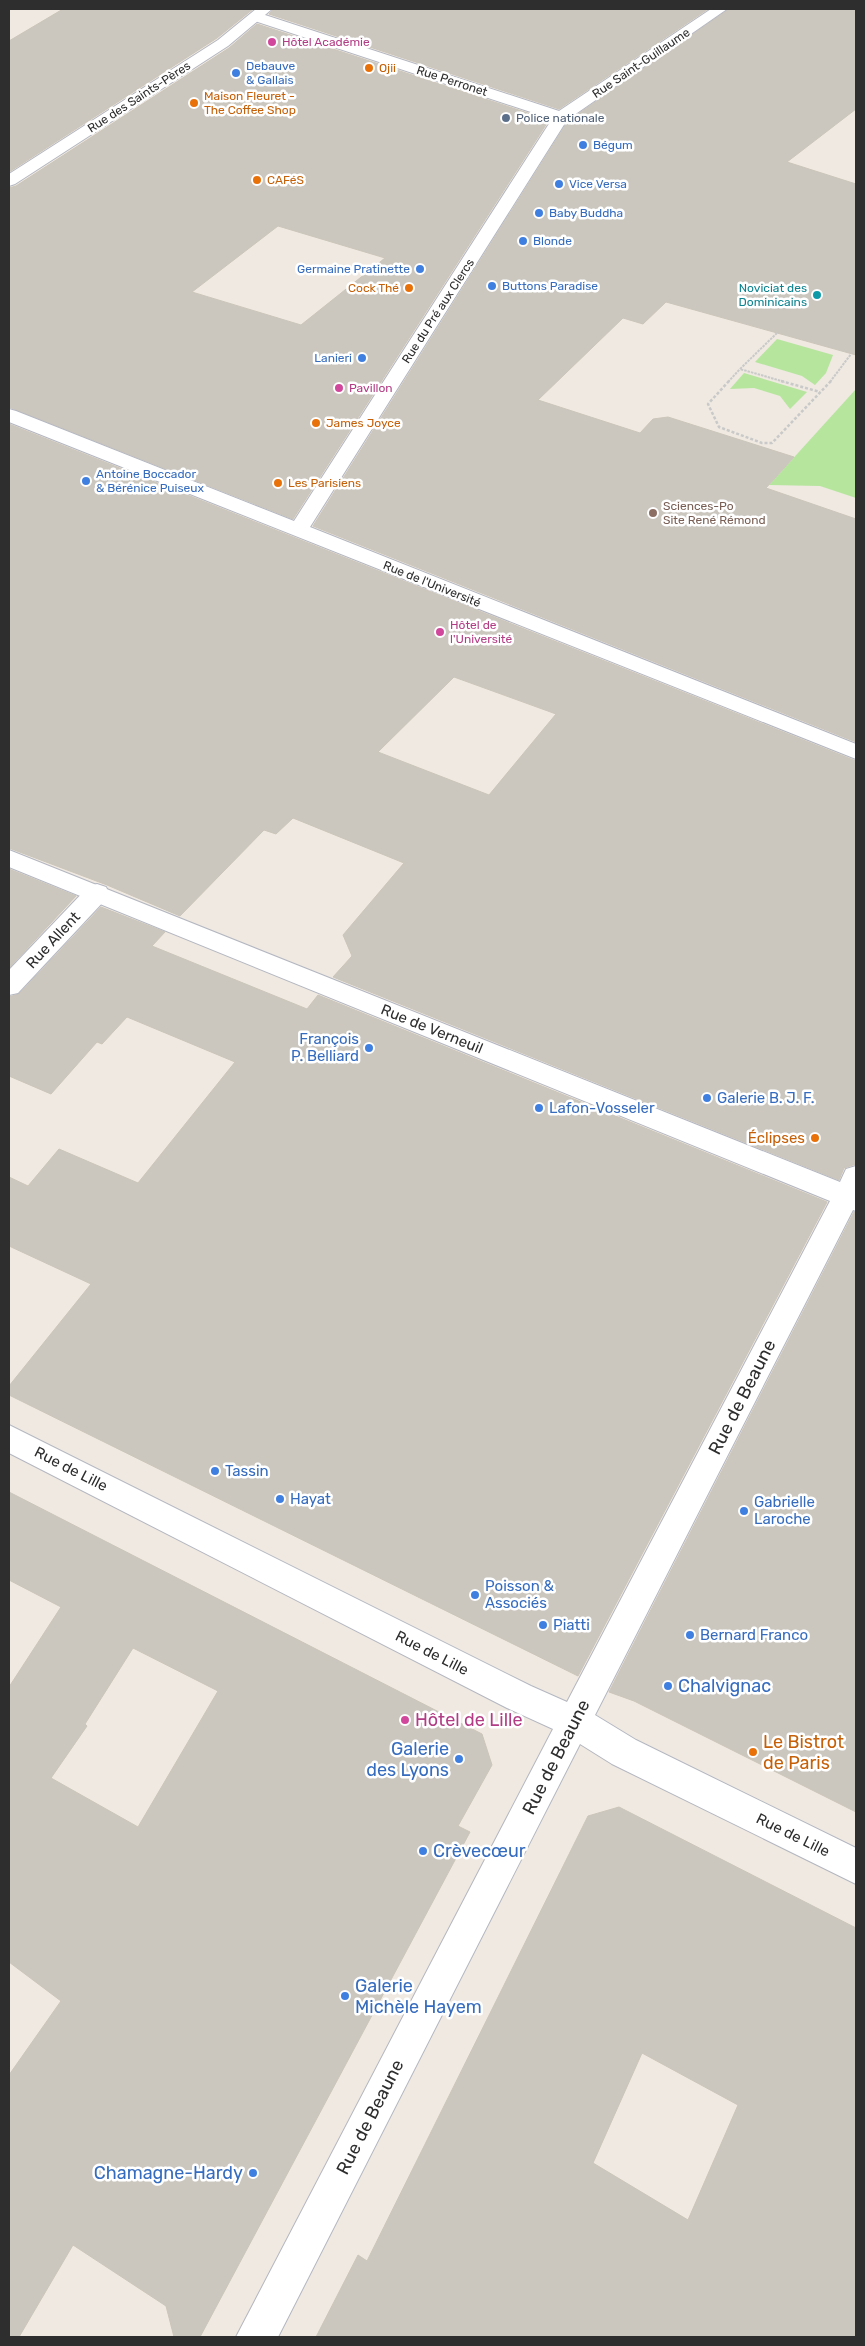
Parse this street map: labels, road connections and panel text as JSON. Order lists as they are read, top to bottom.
{
  "streets": {
    "street": [
      "Rue Saint-Guillaume",
      "Rue Perronet",
      "Rue des Saints-Pères",
      "Rue du Pré aux Clercs",
      "Rue de l'Université",
      "Rue Allent",
      "Rue de Verneuil",
      "Rue de Beaune",
      "Rue de Lille"
    ]
  },
  "crossings": [
    ["Rue Saint-Guillaume", "Rue Perronet"],
    ["Rue Saint-Guillaume", "Rue du Pré aux Clercs"],
    ["Rue Perronet", "Rue des Saints-Pères"],
    ["Rue Perronet", "Rue du Pré aux Clercs"],
    ["Rue du Pré aux Clercs", "Rue de l'Université"],
    ["Rue Allent", "Rue de Verneuil"],
    ["Rue de Verneuil", "Rue de Beaune"],
    ["Rue de Beaune", "Rue de Lille"]
  ],
  "places": [
    "Hôtel Académie",
    "Ojii",
    "Debauve & Gallais",
    "Maison Fleuret - The Coffee Shop",
    "Police nationale",
    "Bégum",
    "CAFéS",
    "Vice Versa",
    "Baby Buddha",
    "Blonde",
    "Germaine Pratinette",
    "Buttons Paradise",
    "Cock Thé",
    "Noviciat des Dominicains",
    "Lanieri",
    "Pavillon",
    "James Joyce",
    "Antoine Boccador & Bérénice Puiseux",
    "Les Parisiens",
    "Sciences-Po Site René Rémond",
    "Hôtel de l'Université",
    "François P. Belliard",
    "Galerie B. J. F.",
    "Lafon-Vosseler",
    "Éclipses",
    "Tassin",
    "Hayat",
    "Gabrielle Laroche",
    "Poisson & Associés",
    "Piatti",
    "Bernard Franco",
    "Chalvignac",
    "Hôtel de Lille",
    "Le Bistrot de Paris",
    "Galerie des Lyons",
    "Crèvecœur",
    "Galerie Michèle Hayem",
    "Chamagne-Hardy"
  ]
}
